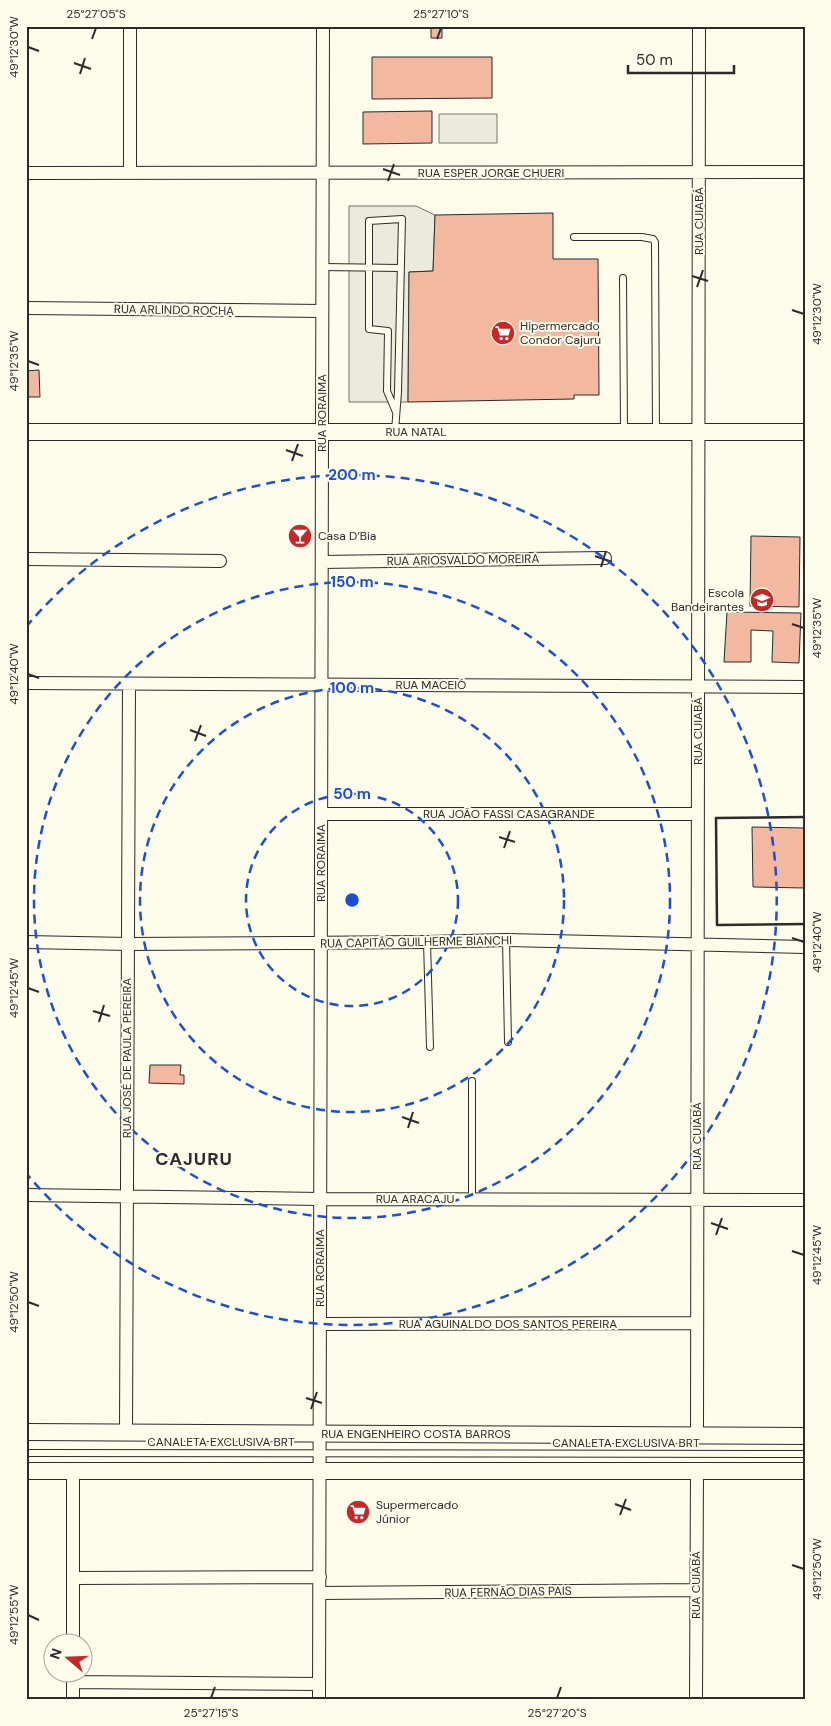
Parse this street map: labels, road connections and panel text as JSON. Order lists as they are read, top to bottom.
{
  "streets": {
    "street": [
      "RUA ESPER JORGE CHUERI",
      "RUA CUIABÁ",
      "RUA ARLINDO ROCHA",
      "RUA RORAIMA",
      "RUA NATAL",
      "RUA ARIOSVALDO MOREIRA",
      "RUA MACEIÓ",
      "RUA JOÃO FASSI CASAGRANDE",
      "RUA CAPITÃO GUILHERME BIANCHI",
      "RUA JOSÉ DE PAULA PEREIRA",
      "RUA ARACAJU",
      "RUA AGUINALDO DOS SANTOS PEREIRA",
      "RUA ENGENHEIRO COSTA BARROS",
      "RUA FERNÃO DIAS PAIS"
    ],
    "lane": ["CANALETA EXCLUSIVA BRT"]
  },
  "crossings": [
    ["RUA ESPER JORGE CHUERI", "RUA CUIABÁ"],
    ["RUA ESPER JORGE CHUERI", "RUA RORAIMA"],
    ["RUA CUIABÁ", "RUA NATAL"],
    ["RUA CUIABÁ", "RUA MACEIÓ"],
    ["RUA CUIABÁ", "RUA JOÃO FASSI CASAGRANDE"],
    ["RUA CUIABÁ", "RUA CAPITÃO GUILHERME BIANCHI"],
    ["RUA CUIABÁ", "RUA ARACAJU"],
    ["RUA CUIABÁ", "RUA AGUINALDO DOS SANTOS PEREIRA"],
    ["RUA CUIABÁ", "RUA ENGENHEIRO COSTA BARROS"],
    ["RUA CUIABÁ", "RUA FERNÃO DIAS PAIS"],
    ["RUA ARLINDO ROCHA", "RUA RORAIMA"],
    ["RUA RORAIMA", "RUA NATAL"],
    ["RUA RORAIMA", "RUA ARIOSVALDO MOREIRA"],
    ["RUA RORAIMA", "RUA MACEIÓ"],
    ["RUA RORAIMA", "RUA JOÃO FASSI CASAGRANDE"],
    ["RUA RORAIMA", "RUA CAPITÃO GUILHERME BIANCHI"],
    ["RUA RORAIMA", "RUA ARACAJU"],
    ["RUA RORAIMA", "RUA AGUINALDO DOS SANTOS PEREIRA"],
    ["RUA RORAIMA", "RUA ENGENHEIRO COSTA BARROS"],
    ["RUA RORAIMA", "CANALETA EXCLUSIVA BRT"],
    ["RUA RORAIMA", "RUA FERNÃO DIAS PAIS"],
    ["RUA MACEIÓ", "RUA JOSÉ DE PAULA PEREIRA"],
    ["RUA CAPITÃO GUILHERME BIANCHI", "RUA JOSÉ DE PAULA PEREIRA"],
    ["RUA JOSÉ DE PAULA PEREIRA", "RUA ARACAJU"],
    ["RUA JOSÉ DE PAULA PEREIRA", "RUA ENGENHEIRO COSTA BARROS"]
  ],
  "districts": ["CAJURU"],
  "places": {
    "supermarket": ["Hipermercado Condor Cajuru", "Supermercado Júnior"],
    "bar": ["Casa D’Bia"],
    "school or university": ["Escola Bandeirantes"]
  },
  "scale_bar": "50 m",
  "north": "left",
  "coordinates": [
    "25°27'05\"S",
    "25°27'10\"S",
    "49°12'30\"W",
    "49°12'35\"W",
    "49°12'40\"W",
    "49°12'45\"W",
    "49°12'50\"W",
    "49°12'55\"W",
    "25°27'15\"S",
    "25°27'20\"S"
  ],
  "rings": [
    "200 m",
    "150 m",
    "100 m",
    "50 m"
  ]
}
